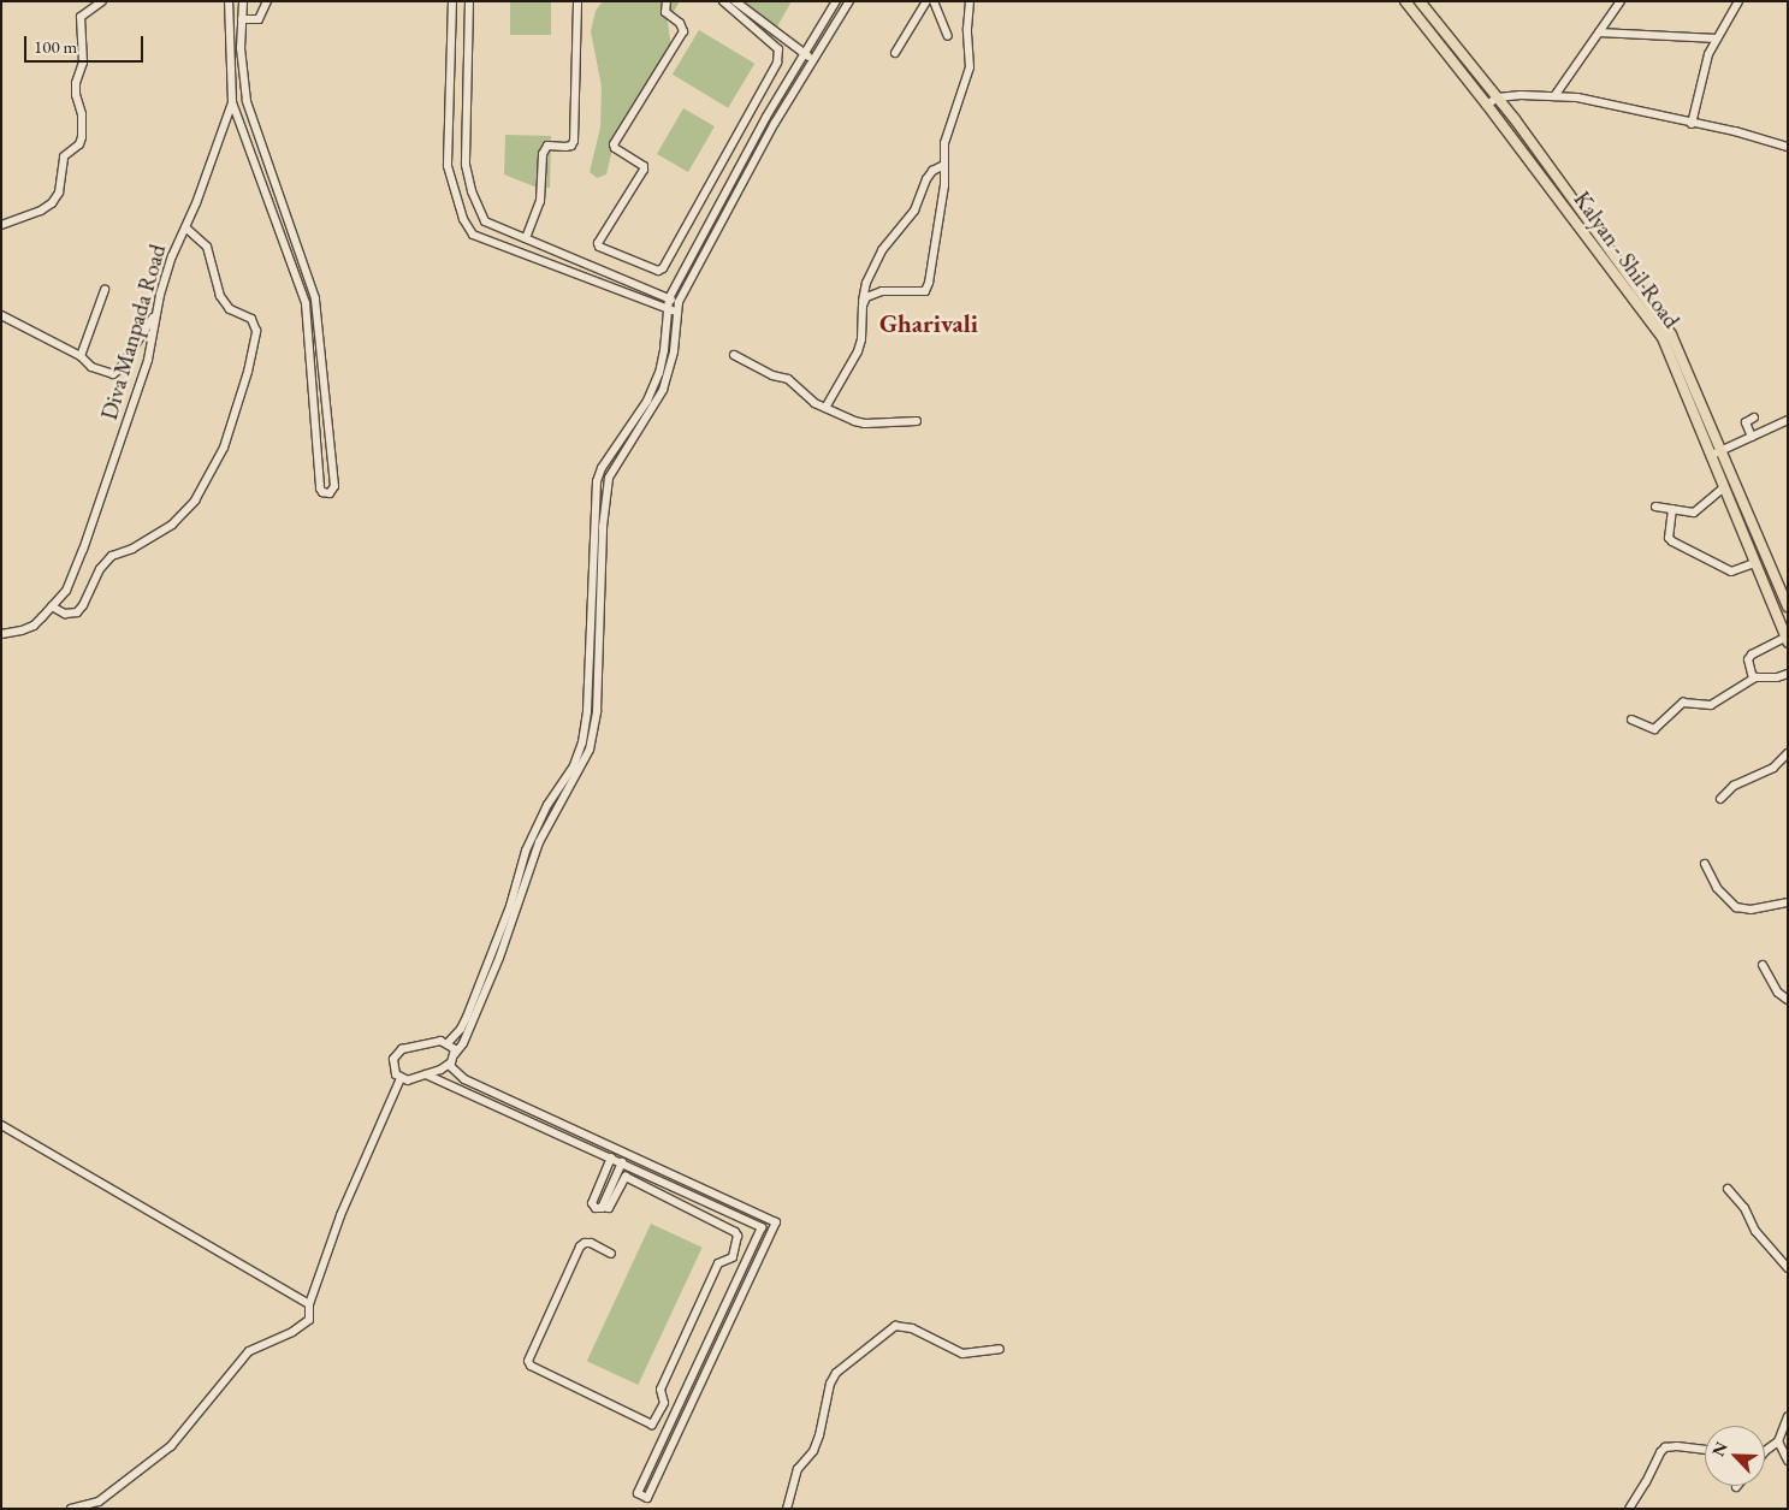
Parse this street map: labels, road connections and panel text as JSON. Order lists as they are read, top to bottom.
{
  "streets": {
    "main road": ["Kalyan - Shil Road"],
    "street": ["Diva Manpada Road"]
  },
  "districts": ["Gharivali"],
  "scale_bar": "100 m",
  "north": "top left"
}
